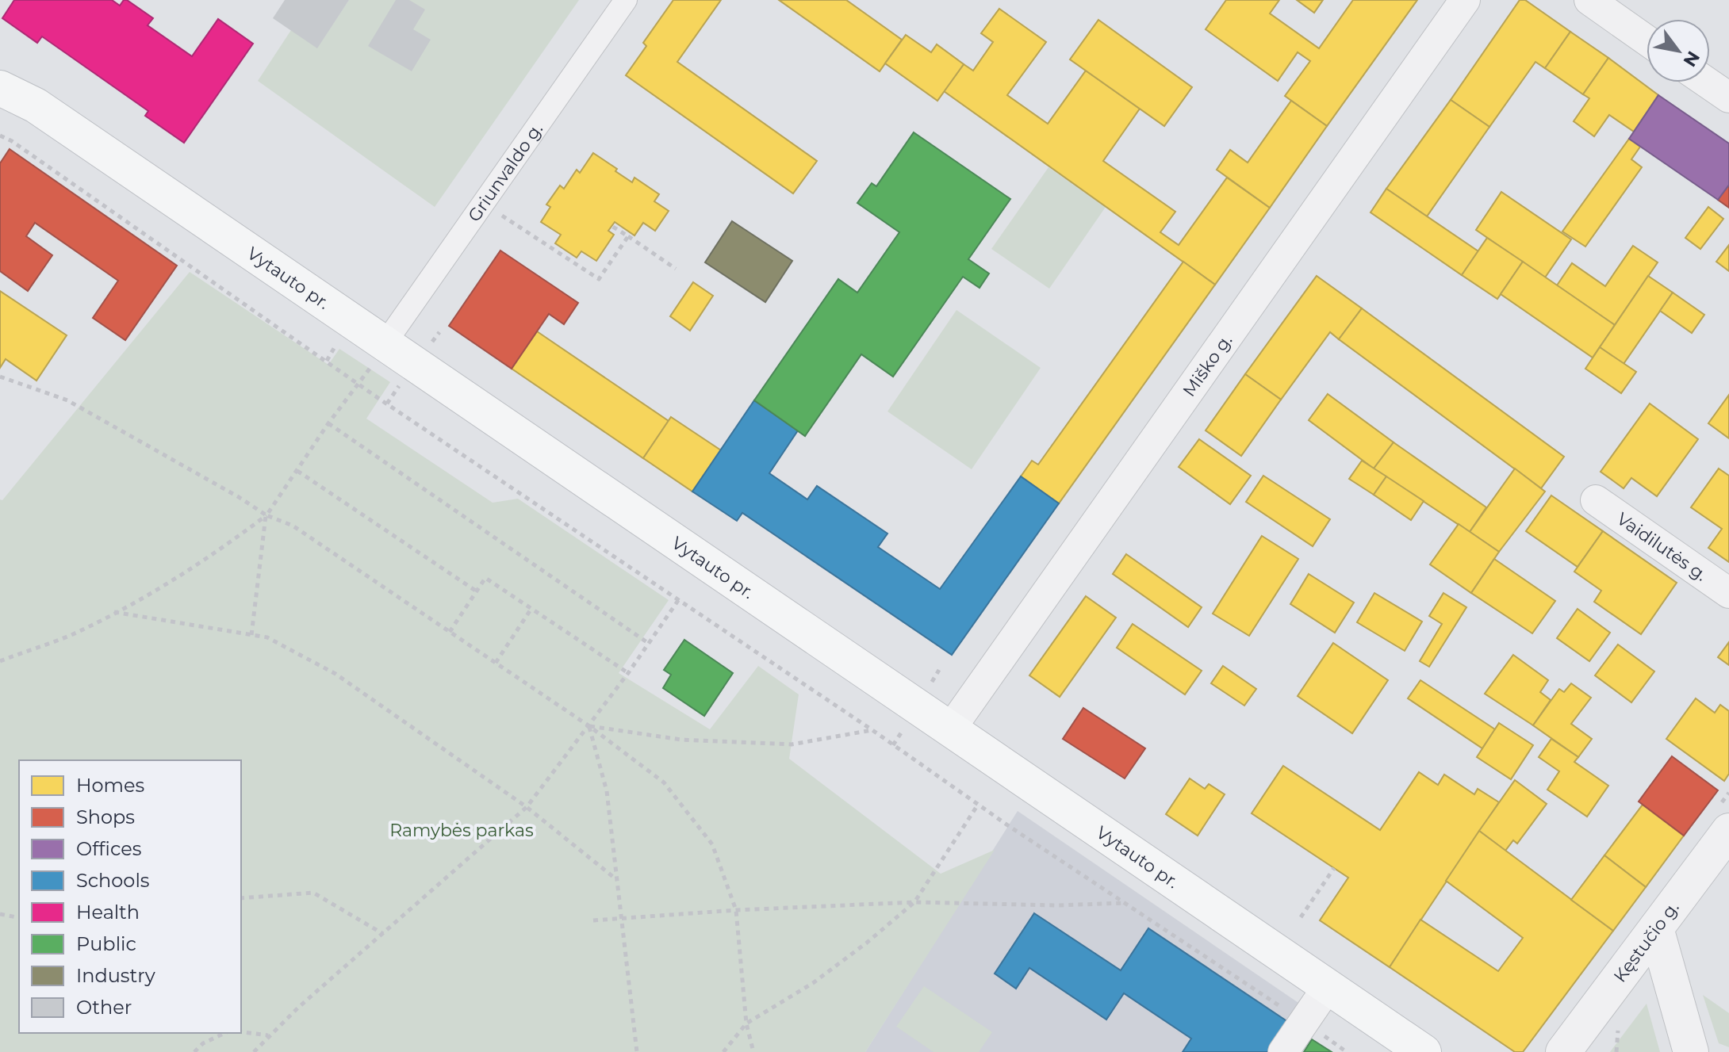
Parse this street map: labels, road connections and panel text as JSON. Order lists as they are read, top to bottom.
{
  "streets": {
    "main road": ["Vytauto pr."],
    "street": [
      "Griunvaldo g.",
      "Miško g.",
      "Vaidilutės g.",
      "Kęstučio g."
    ]
  },
  "crossings": [
    ["Griunvaldo g.", "Vytauto pr."],
    ["Vytauto pr.", "Miško g."]
  ],
  "parks": ["Ramybės parkas"],
  "legend": [
    "Homes",
    "Shops",
    "Offices",
    "Schools",
    "Health",
    "Public",
    "Industry",
    "Other"
  ],
  "north": "bottom right"
}
